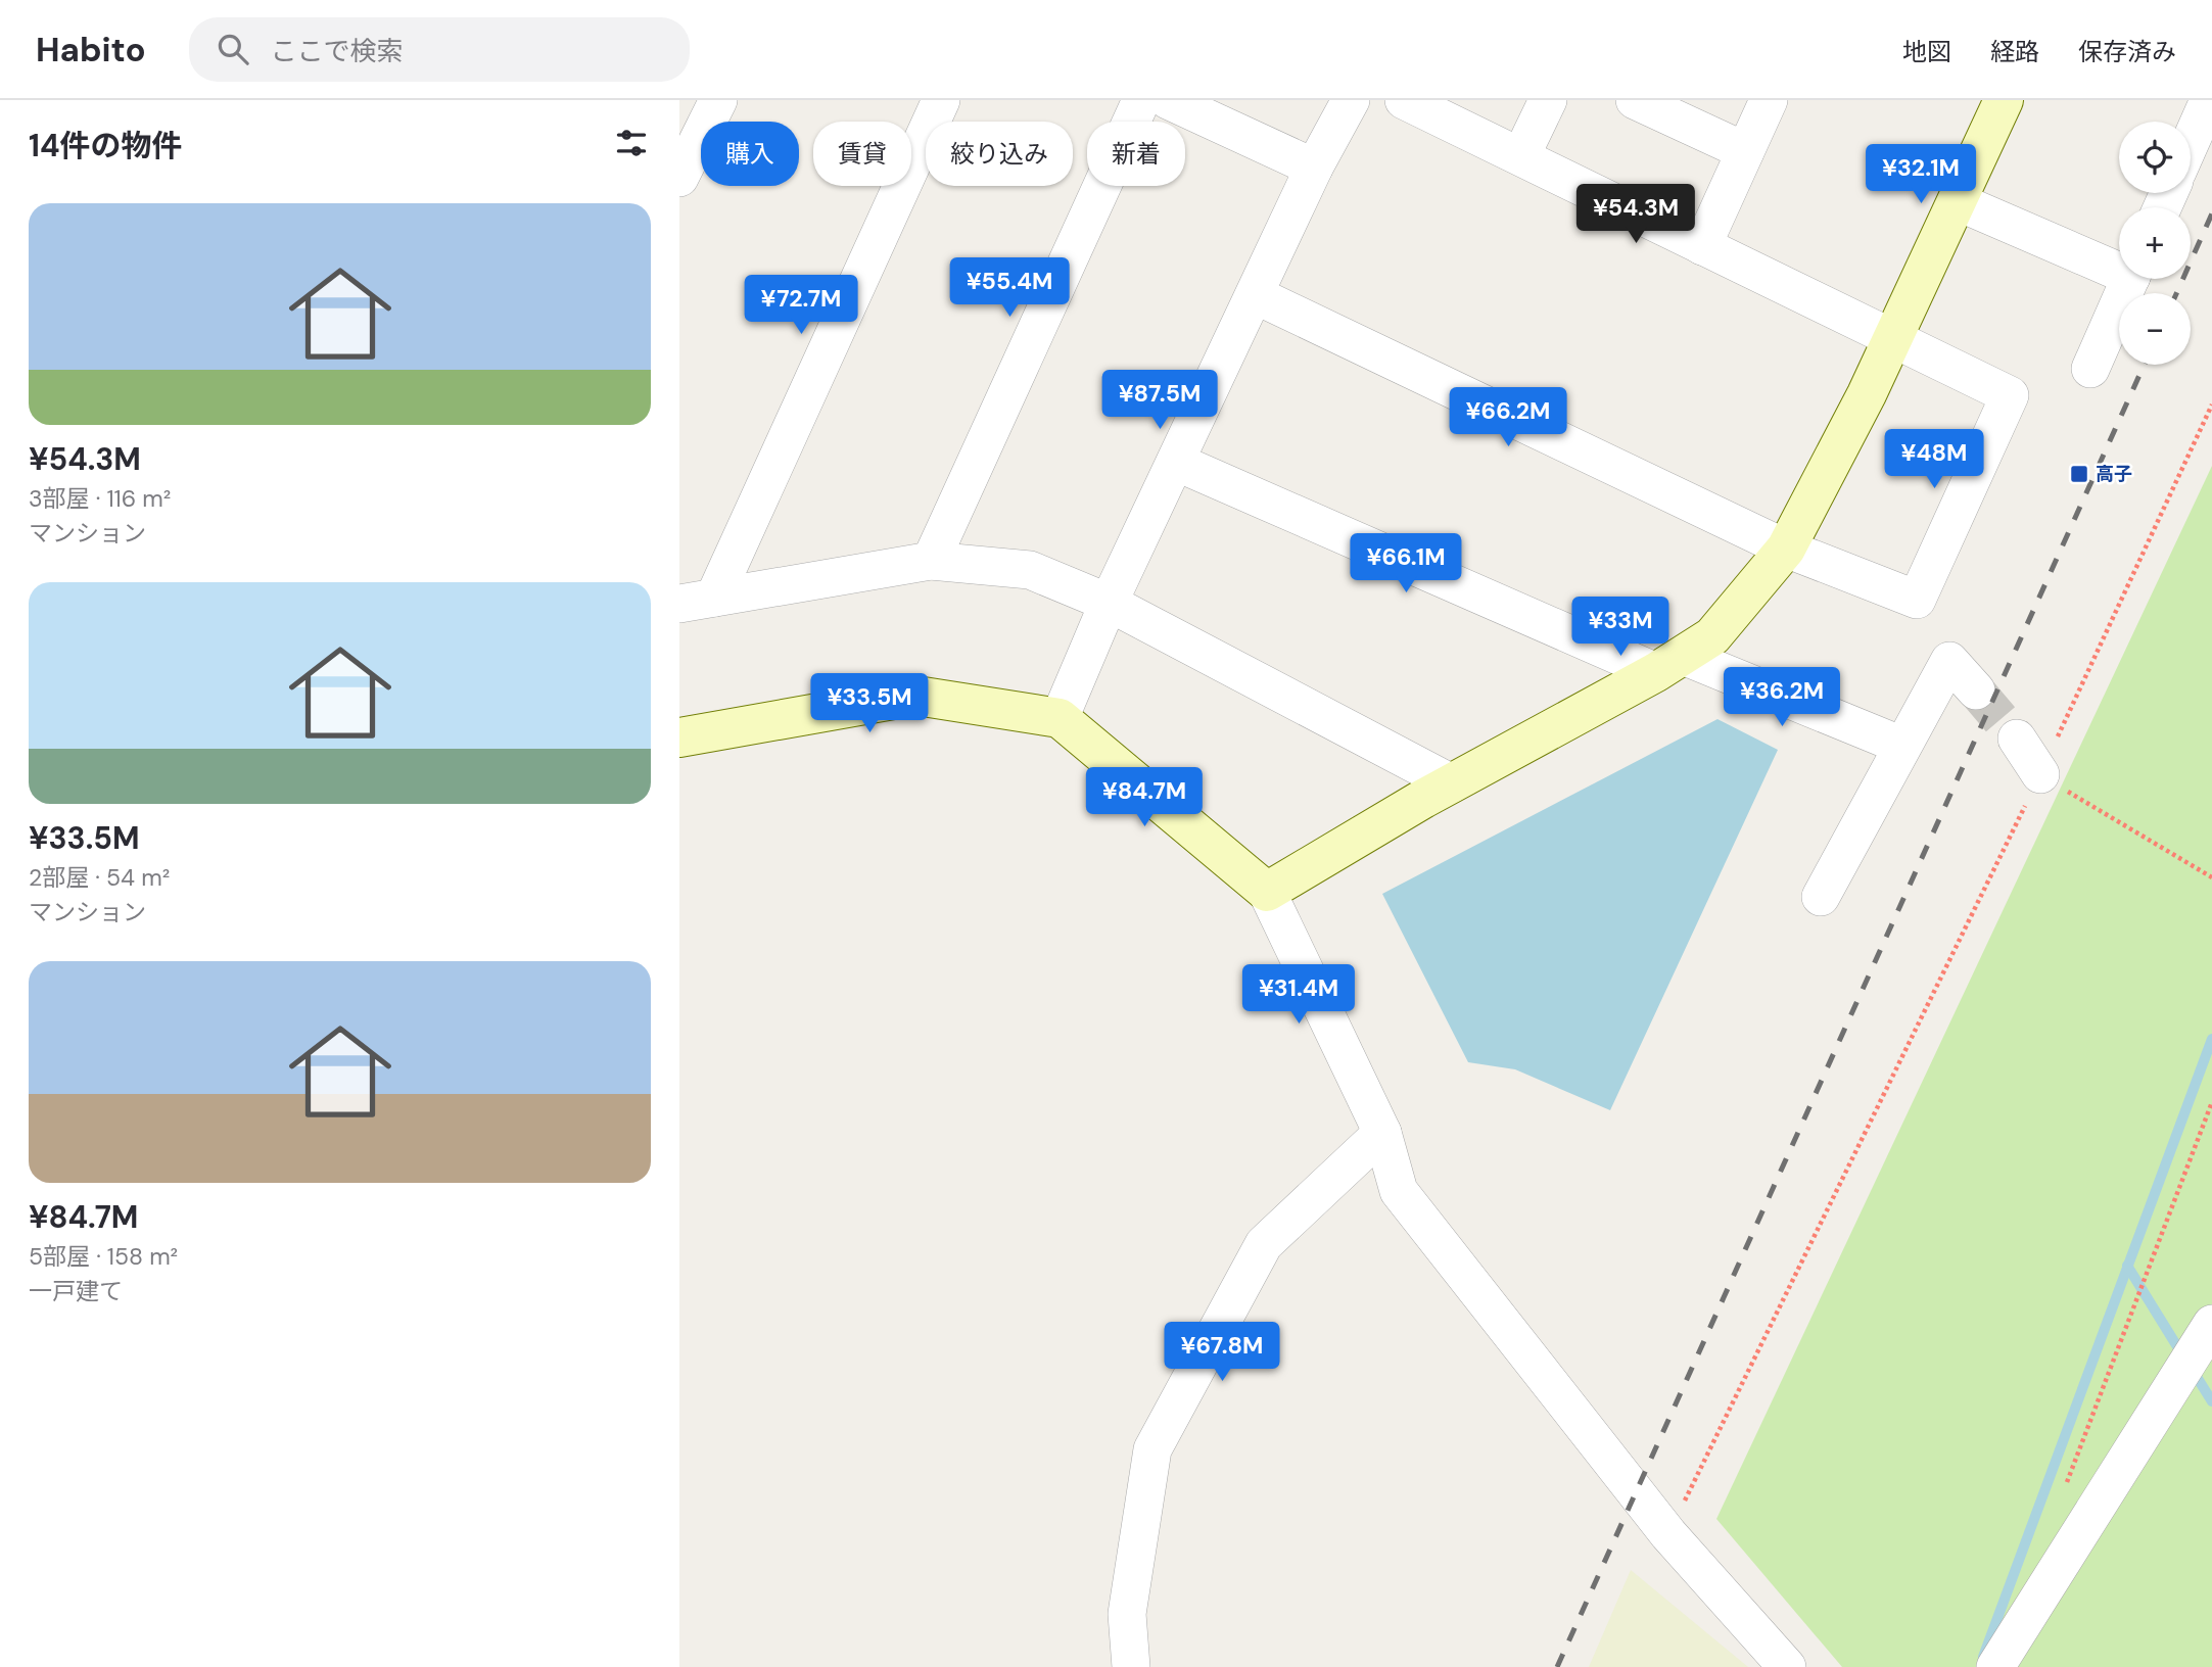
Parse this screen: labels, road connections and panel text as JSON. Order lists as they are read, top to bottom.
{
  "places": {
    "transit": ["高子"]
  },
  "page": {
    "header": "Habito",
    "search": "ここで検索",
    "nav": ["地図", "経路", "保存済み"],
    "heading": "14件の物件",
    "map_buttons": ["+", "−"],
    "chip": [
      "購入",
      "賃貸",
      "絞り込み",
      "新着"
    ],
    "price": [
      "¥32.1M",
      "¥54.3M",
      "¥55.4M",
      "¥72.7M",
      "¥87.5M",
      "¥66.2M",
      "¥48M",
      "¥66.1M",
      "¥33M",
      "¥36.2M",
      "¥33.5M",
      "¥84.7M",
      "¥31.4M",
      "¥67.8M"
    ],
    "list": [
      {
        "name": "¥54.3M",
        "note": "3部屋 · 116 m² · マンション"
      },
      {
        "name": "¥33.5M",
        "note": "2部屋 · 54 m² · マンション"
      },
      {
        "name": "¥84.7M",
        "note": "5部屋 · 158 m² · 一戸建て"
      }
    ]
  }
}
